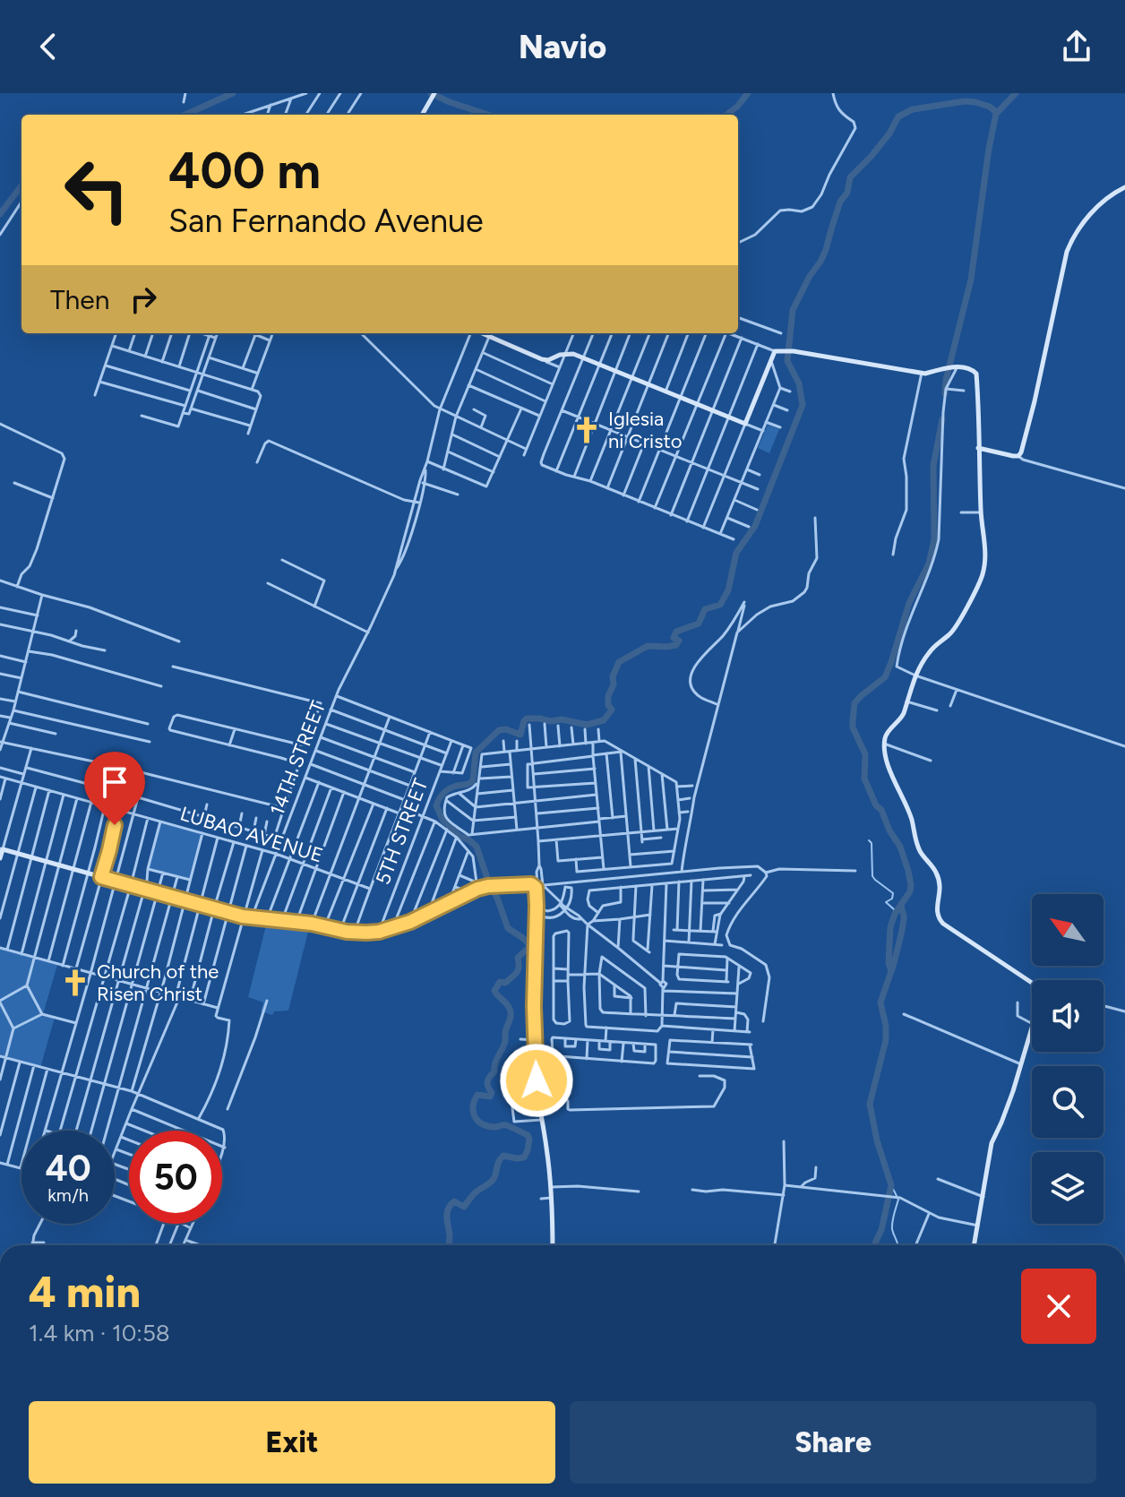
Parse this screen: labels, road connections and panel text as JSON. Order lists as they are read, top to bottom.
{
  "streets": {
    "street": ["14TH STREET", "5TH STREET", "LUBAO AVENUE"]
  },
  "crossings": [
    ["14TH STREET", "LUBAO AVENUE"]
  ],
  "places": {
    "church": ["Iglesia ni Cristo", "Church of the Risen Christ"]
  },
  "north": "top left",
  "page": {
    "header": "Navio",
    "turn": ["400 m", "San Fernando Avenue"],
    "then": "Then",
    "speed": "40 km/h",
    "limit": "50",
    "heading": ["4 min", "1.4 km · 10:58"],
    "buttons": ["Exit", "Share"]
  }
}
